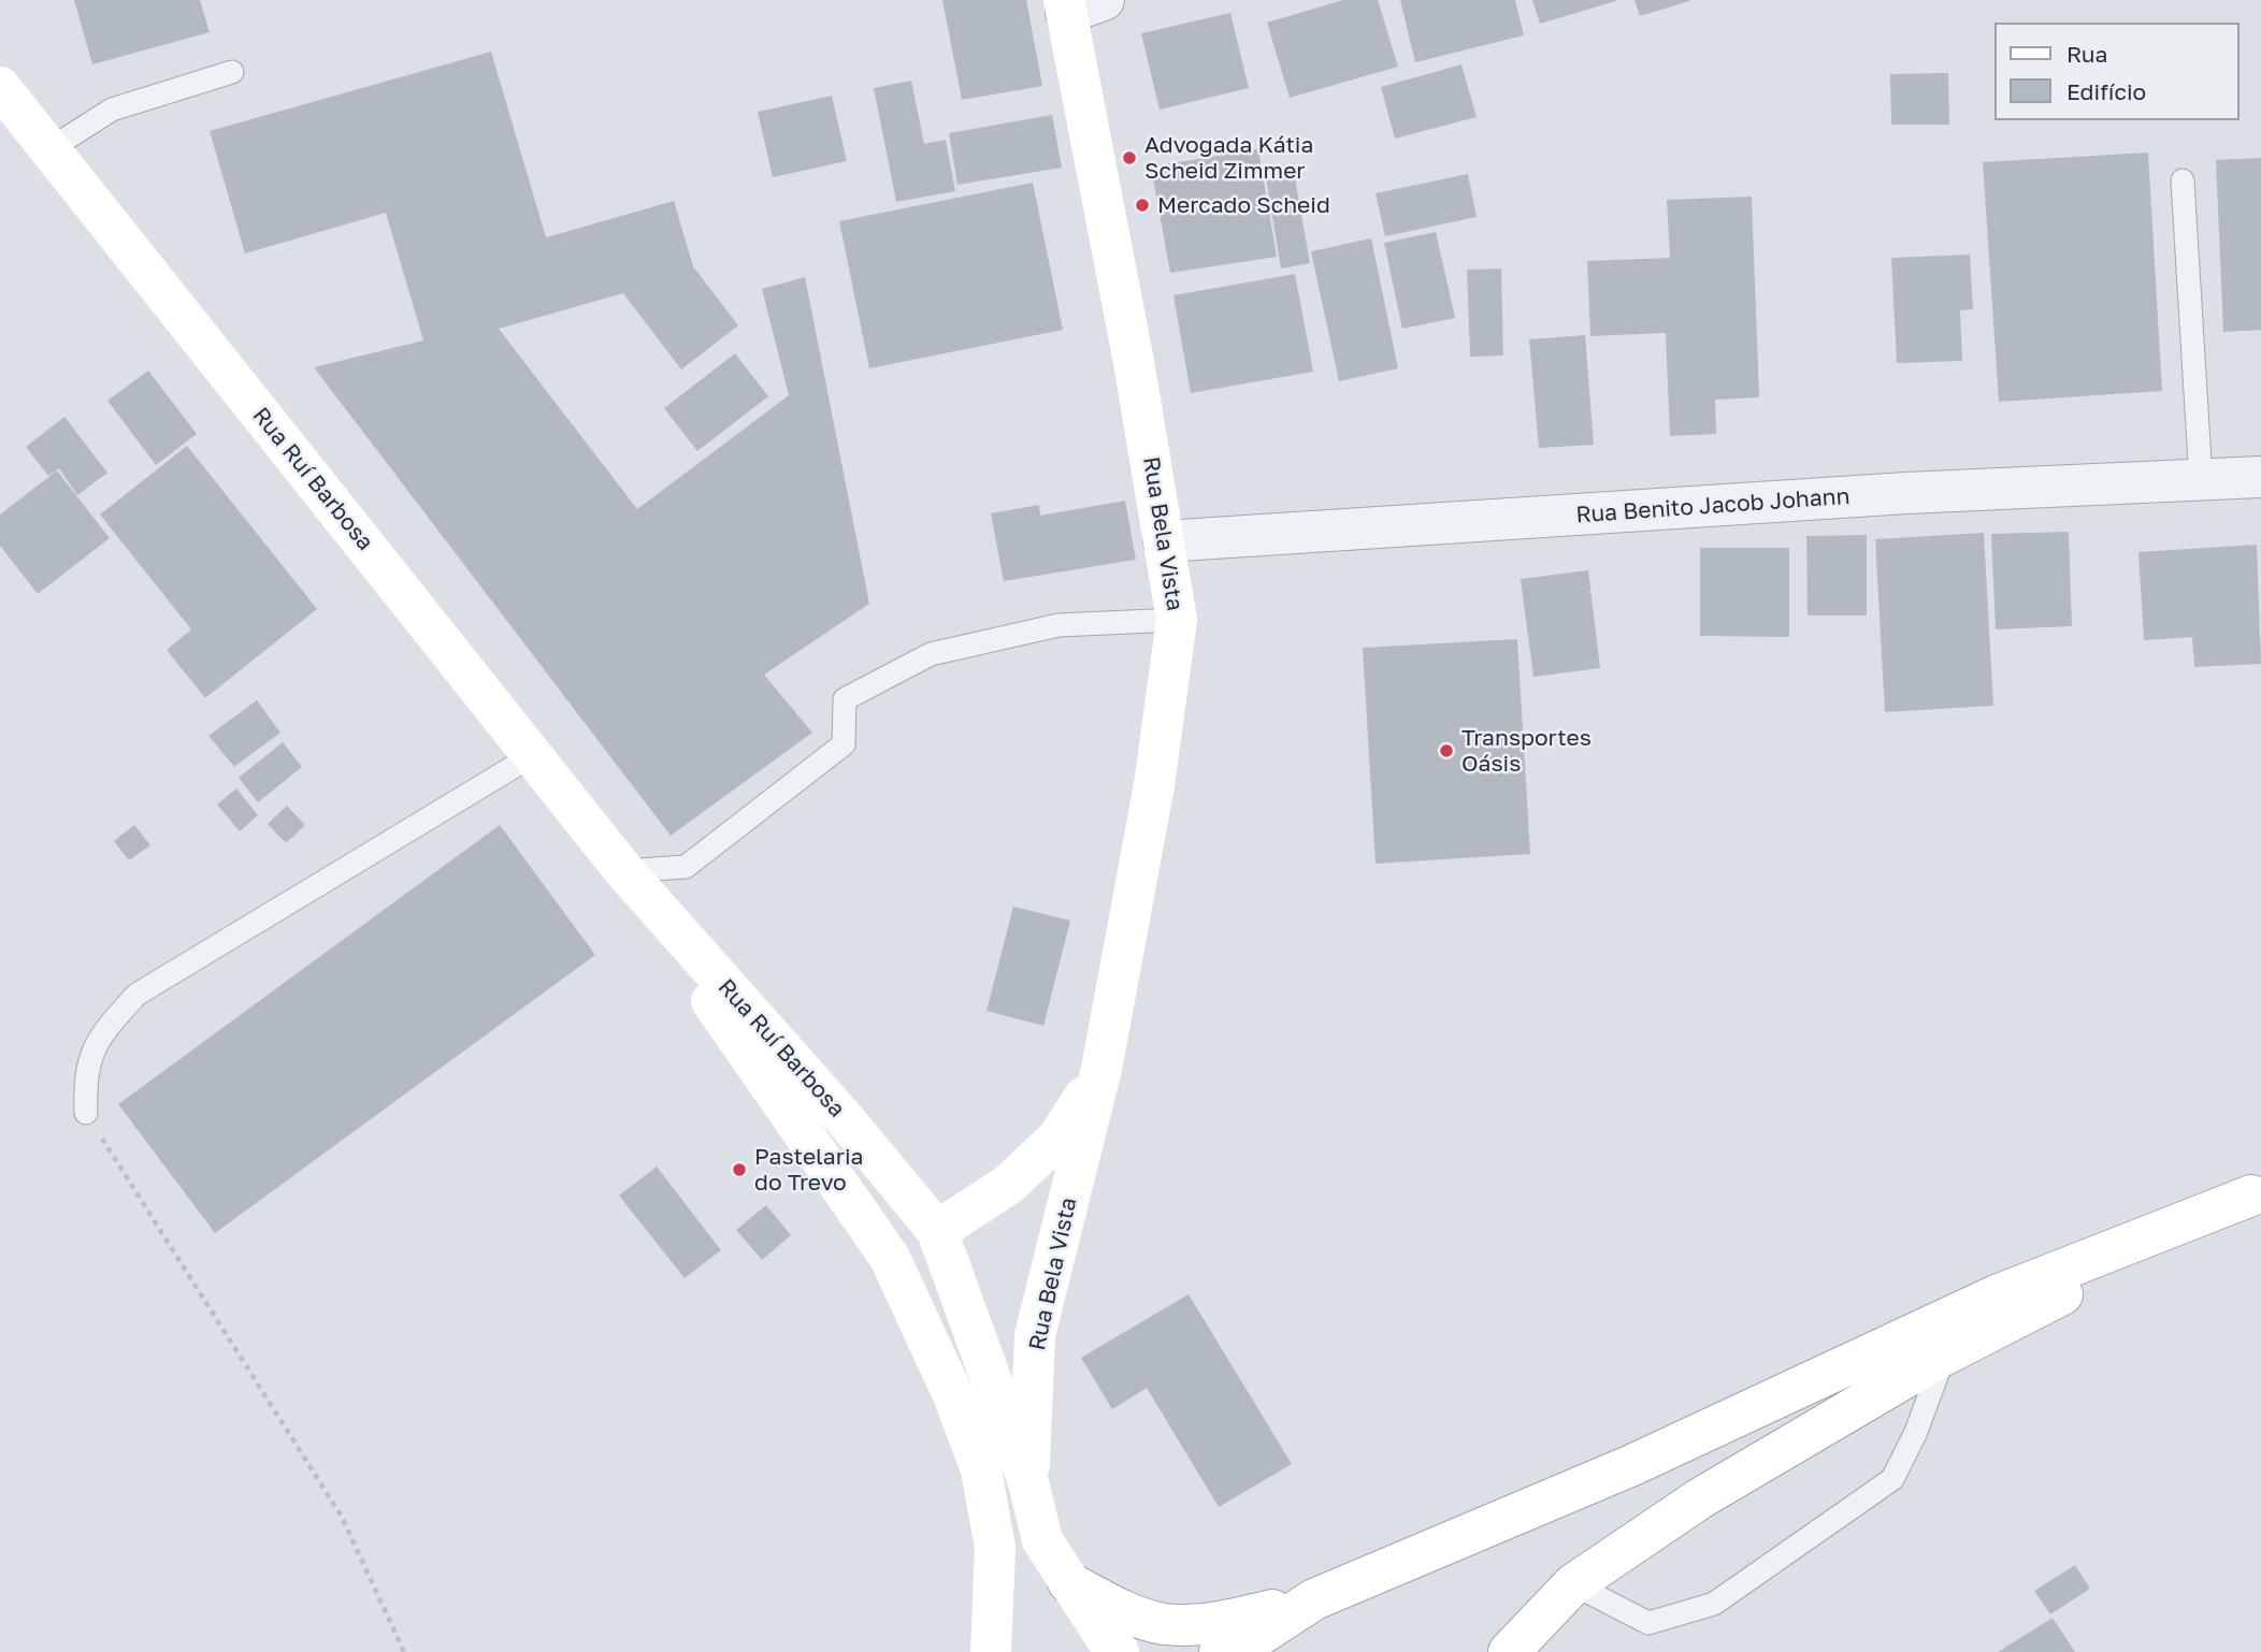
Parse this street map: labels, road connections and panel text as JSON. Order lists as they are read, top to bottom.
{
  "streets": {
    "main road": ["Rua Ruí Barbosa", "Rua Bela Vista"],
    "street": ["Rua Benito Jacob Johann"]
  },
  "crossings": [
    ["Rua Ruí Barbosa", "Rua Bela Vista"],
    ["Rua Benito Jacob Johann", "Rua Bela Vista"]
  ],
  "places": [
    "Advogada Kátia Scheid Zimmer",
    "Mercado Scheid",
    "Transportes Oásis",
    "Pastelaria do Trevo"
  ],
  "legend": ["Rua", "Edifício"]
}
